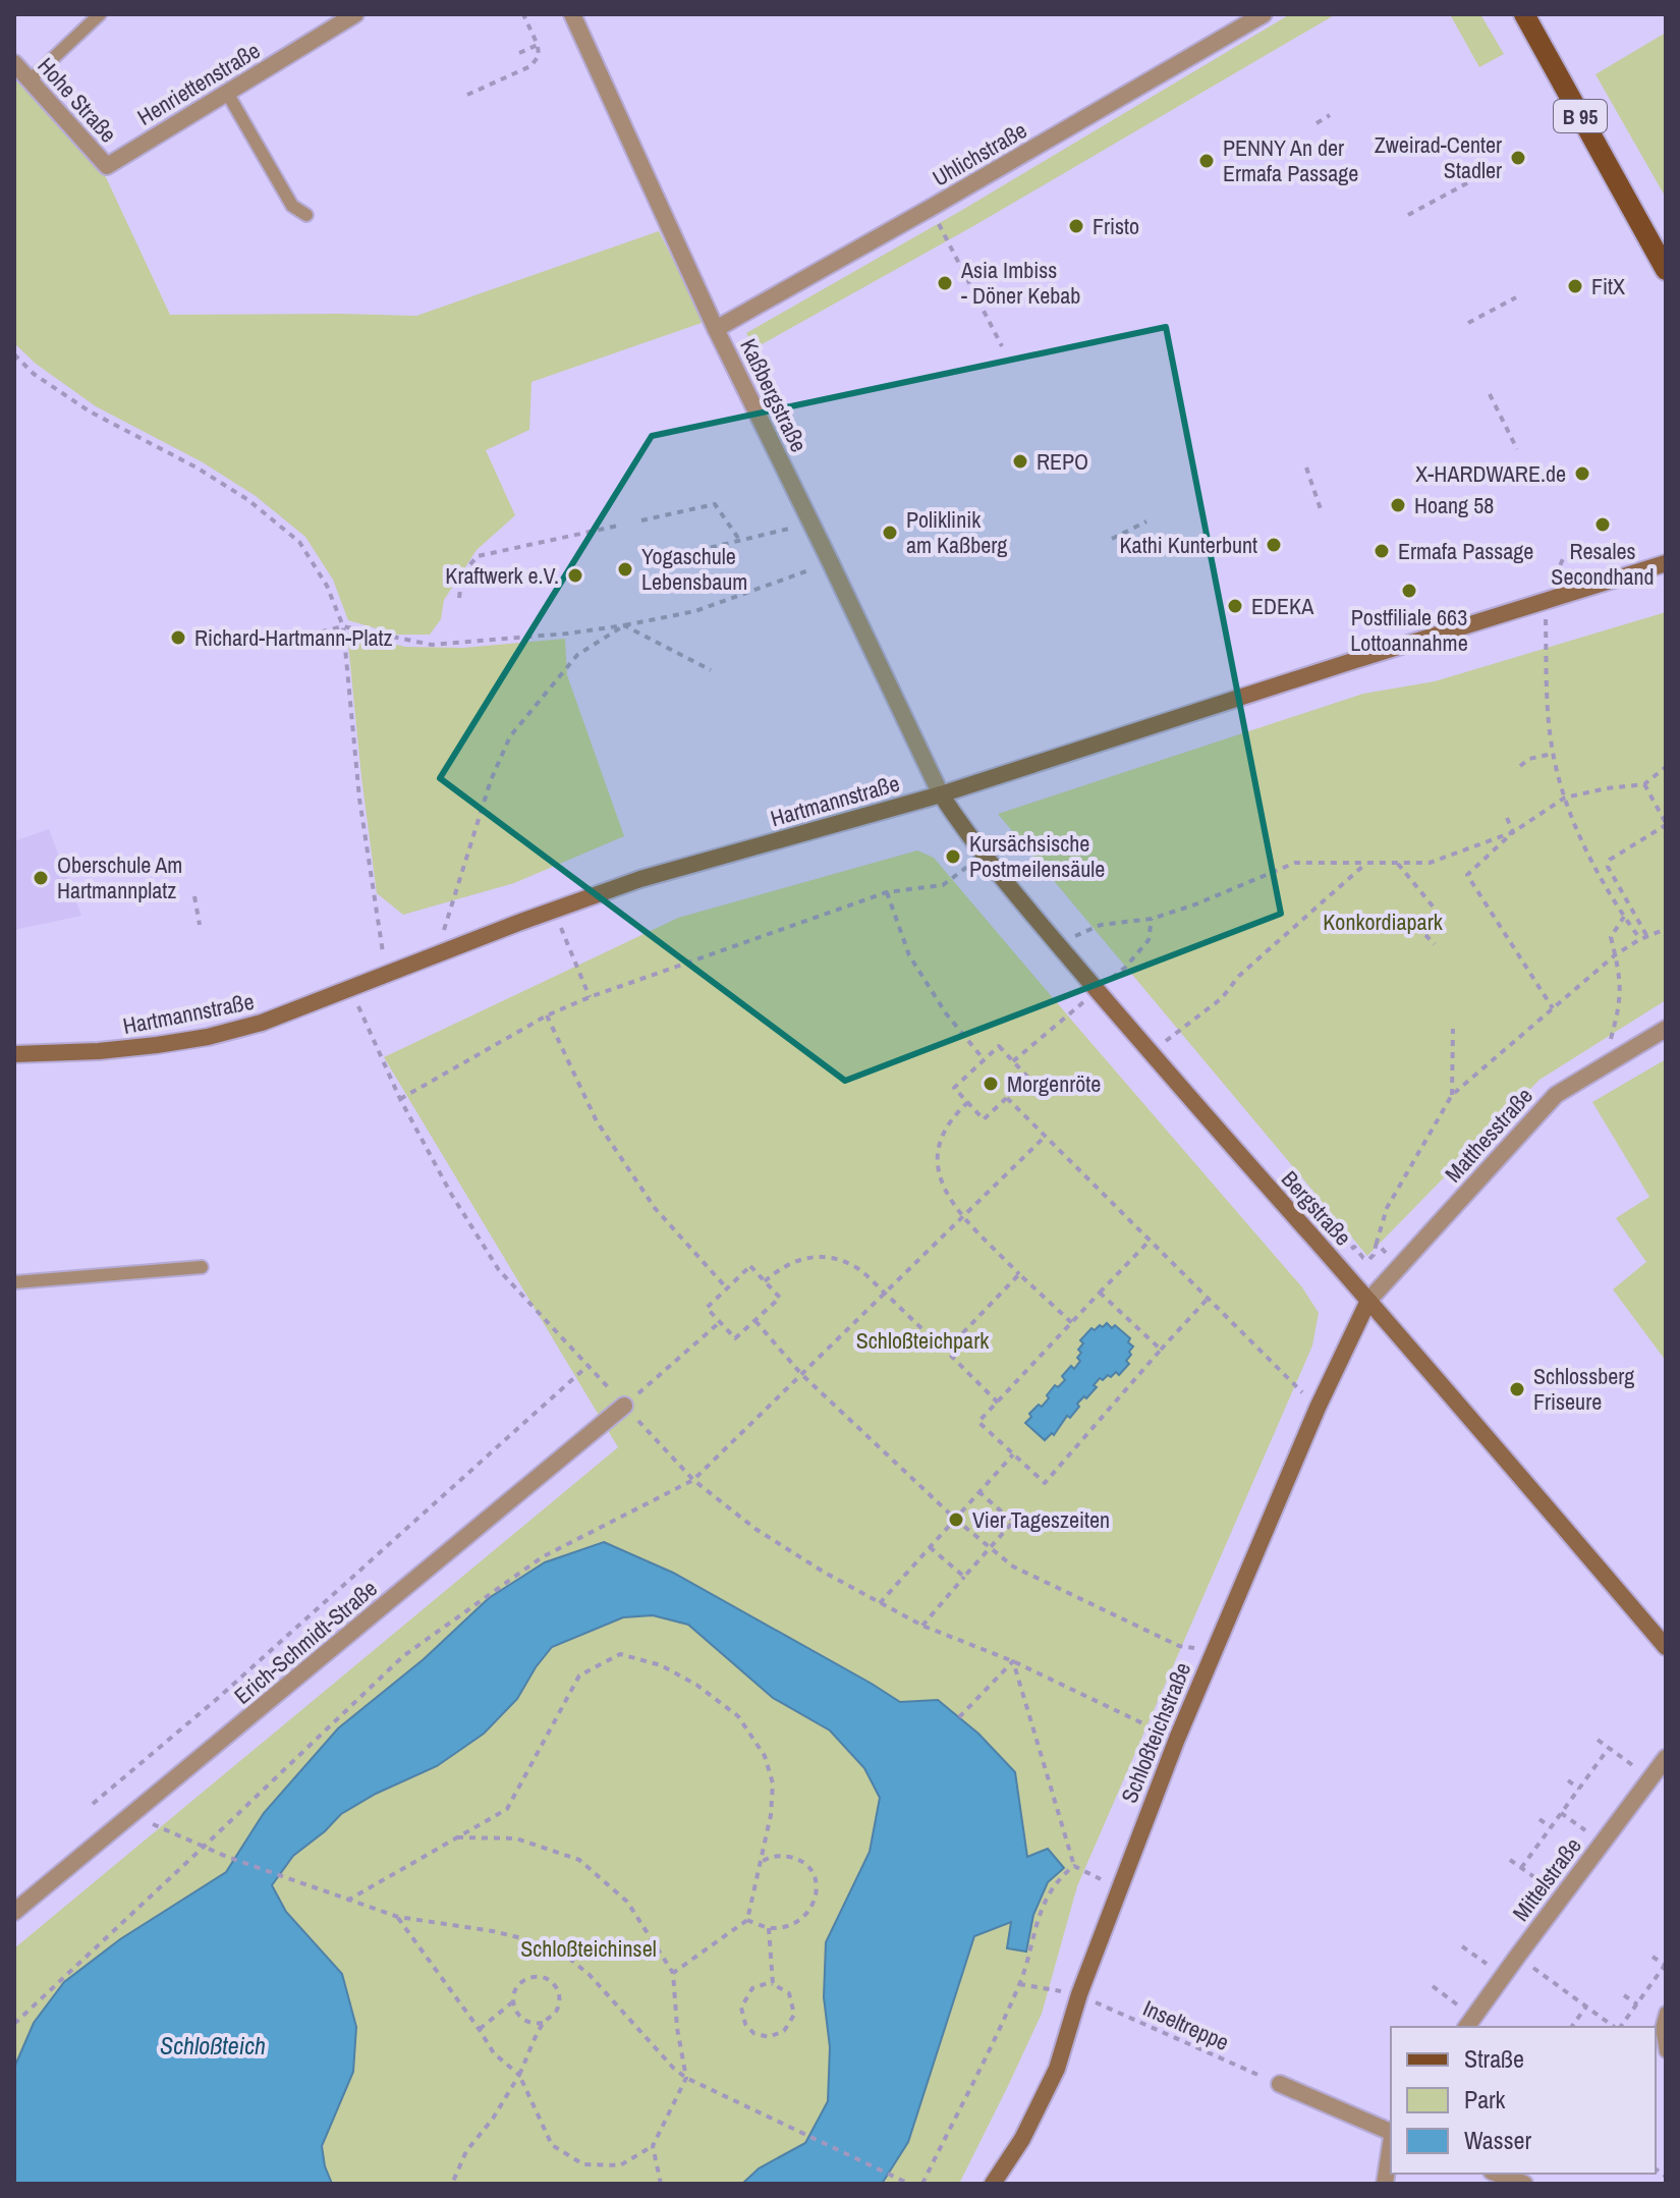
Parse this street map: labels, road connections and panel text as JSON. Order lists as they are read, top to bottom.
{
  "streets": {
    "main road": [
      "B 95",
      "Hartmannstraße",
      "Bergstraße",
      "Schloßteichstraße"
    ],
    "street": [
      "Henriettenstraße",
      "Hohe Straße",
      "Uhlichstraße",
      "Kaßbergstraße",
      "Matthesstraße",
      "Erich-Schmidt-Straße",
      "Mittelstraße"
    ],
    "path": ["Inseltreppe"]
  },
  "crossings": [
    ["Henriettenstraße", "Hohe Straße"],
    ["Uhlichstraße", "Kaßbergstraße"],
    ["Kaßbergstraße", "Hartmannstraße"],
    ["Kaßbergstraße", "Bergstraße"],
    ["Hartmannstraße", "Bergstraße"],
    ["Matthesstraße", "Bergstraße"],
    ["Matthesstraße", "Schloßteichstraße"],
    ["Bergstraße", "Schloßteichstraße"],
    ["Schloßteichstraße", "Inseltreppe"]
  ],
  "water": ["Schloßteich"],
  "parks": ["Konkordiapark", "Schloßteichpark", "Schloßteichinsel"],
  "places": [
    "Zweirad-Center Stadler",
    "PENNY An der Ermafa Passage",
    "Fristo",
    "Asia Imbiss - Döner Kebab",
    "FitX",
    "REPO",
    "X-HARDWARE.de",
    "Hoang 58",
    "Resales Secondhand",
    "Poliklinik am Kaßberg",
    "Kathi Kunterbunt",
    "Ermafa Passage",
    "Yogaschule Lebensbaum",
    "Kraftwerk e.V.",
    "Postfiliale 663 Lottoannahme",
    "EDEKA",
    "Richard-Hartmann-Platz",
    "Kursächsische Postmeilensäule",
    "Oberschule Am Hartmannplatz",
    "Morgenröte",
    "Schlossberg Friseure",
    "Vier Tageszeiten"
  ],
  "legend": ["Straße", "Park", "Wasser"]
}
